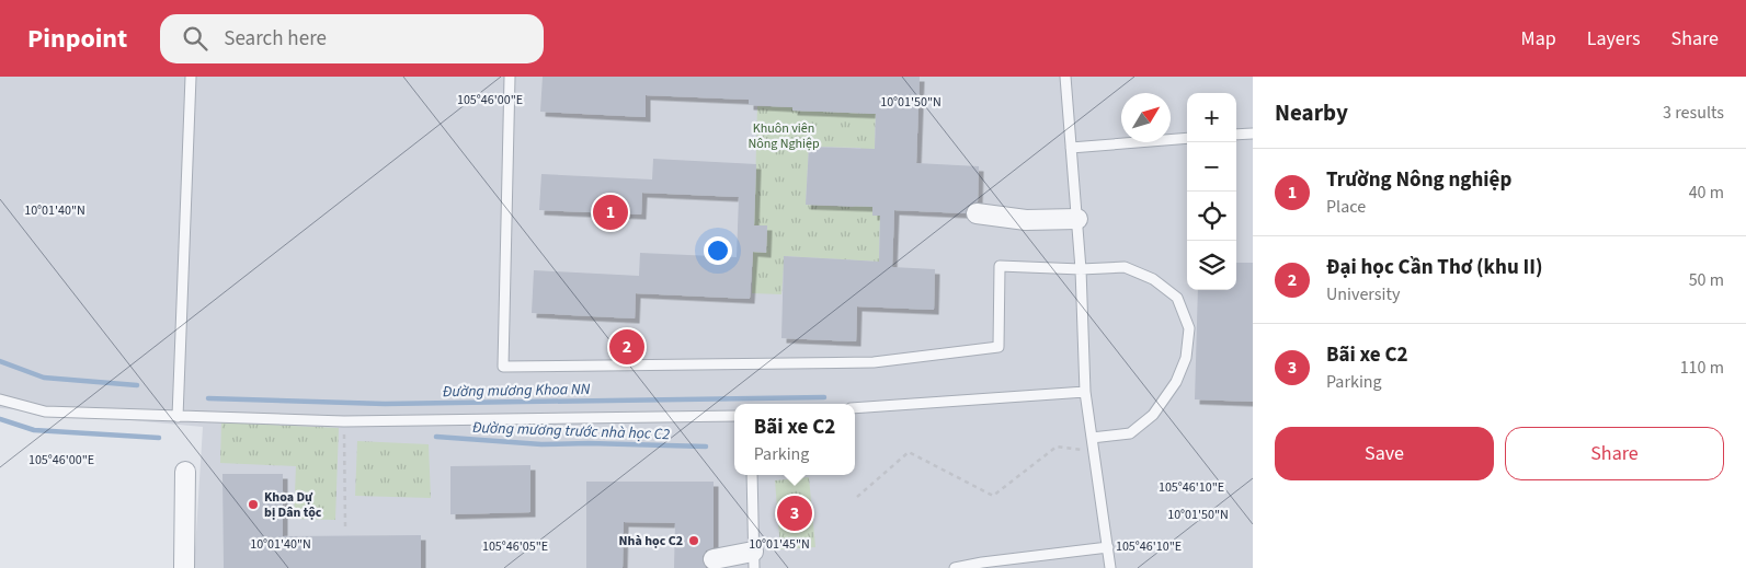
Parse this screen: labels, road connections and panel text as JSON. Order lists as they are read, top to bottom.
{
  "water": ["Đường mương Khoa NN", "Đường mương trước nhà học C2"],
  "parks": ["Khuôn viên Nông Nghiệp"],
  "places": ["Khoa Dự bị Dân tộc", "Nhà học C2"],
  "north": "top right",
  "page": {
    "header": "Pinpoint",
    "search": "Search here",
    "nav": ["Map", "Layers", "Share"],
    "heading": ["Nearby", "3 results"],
    "map_buttons": ["+", "−"],
    "list": [
      {
        "mark": "1",
        "name": "Trường Nông nghiệp",
        "note": "Place",
        "value": "40 m"
      },
      {
        "mark": "2",
        "name": "Đại học Cần Thơ (khu II)",
        "note": "University",
        "value": "50 m"
      },
      {
        "mark": "3",
        "name": "Bãi xe C2",
        "note": "Parking",
        "value": "110 m"
      }
    ],
    "pins": ["1", "2", "3"],
    "popup": ["Bãi xe C2", "Parking"],
    "buttons": ["Save", "Share"]
  },
  "coordinates": [
    "105°46'00\"E",
    "10°01'50\"N",
    "10°01'40\"N",
    "105°46'10\"E",
    "10°01'45\"N",
    "105°46'05\"E"
  ]
}
